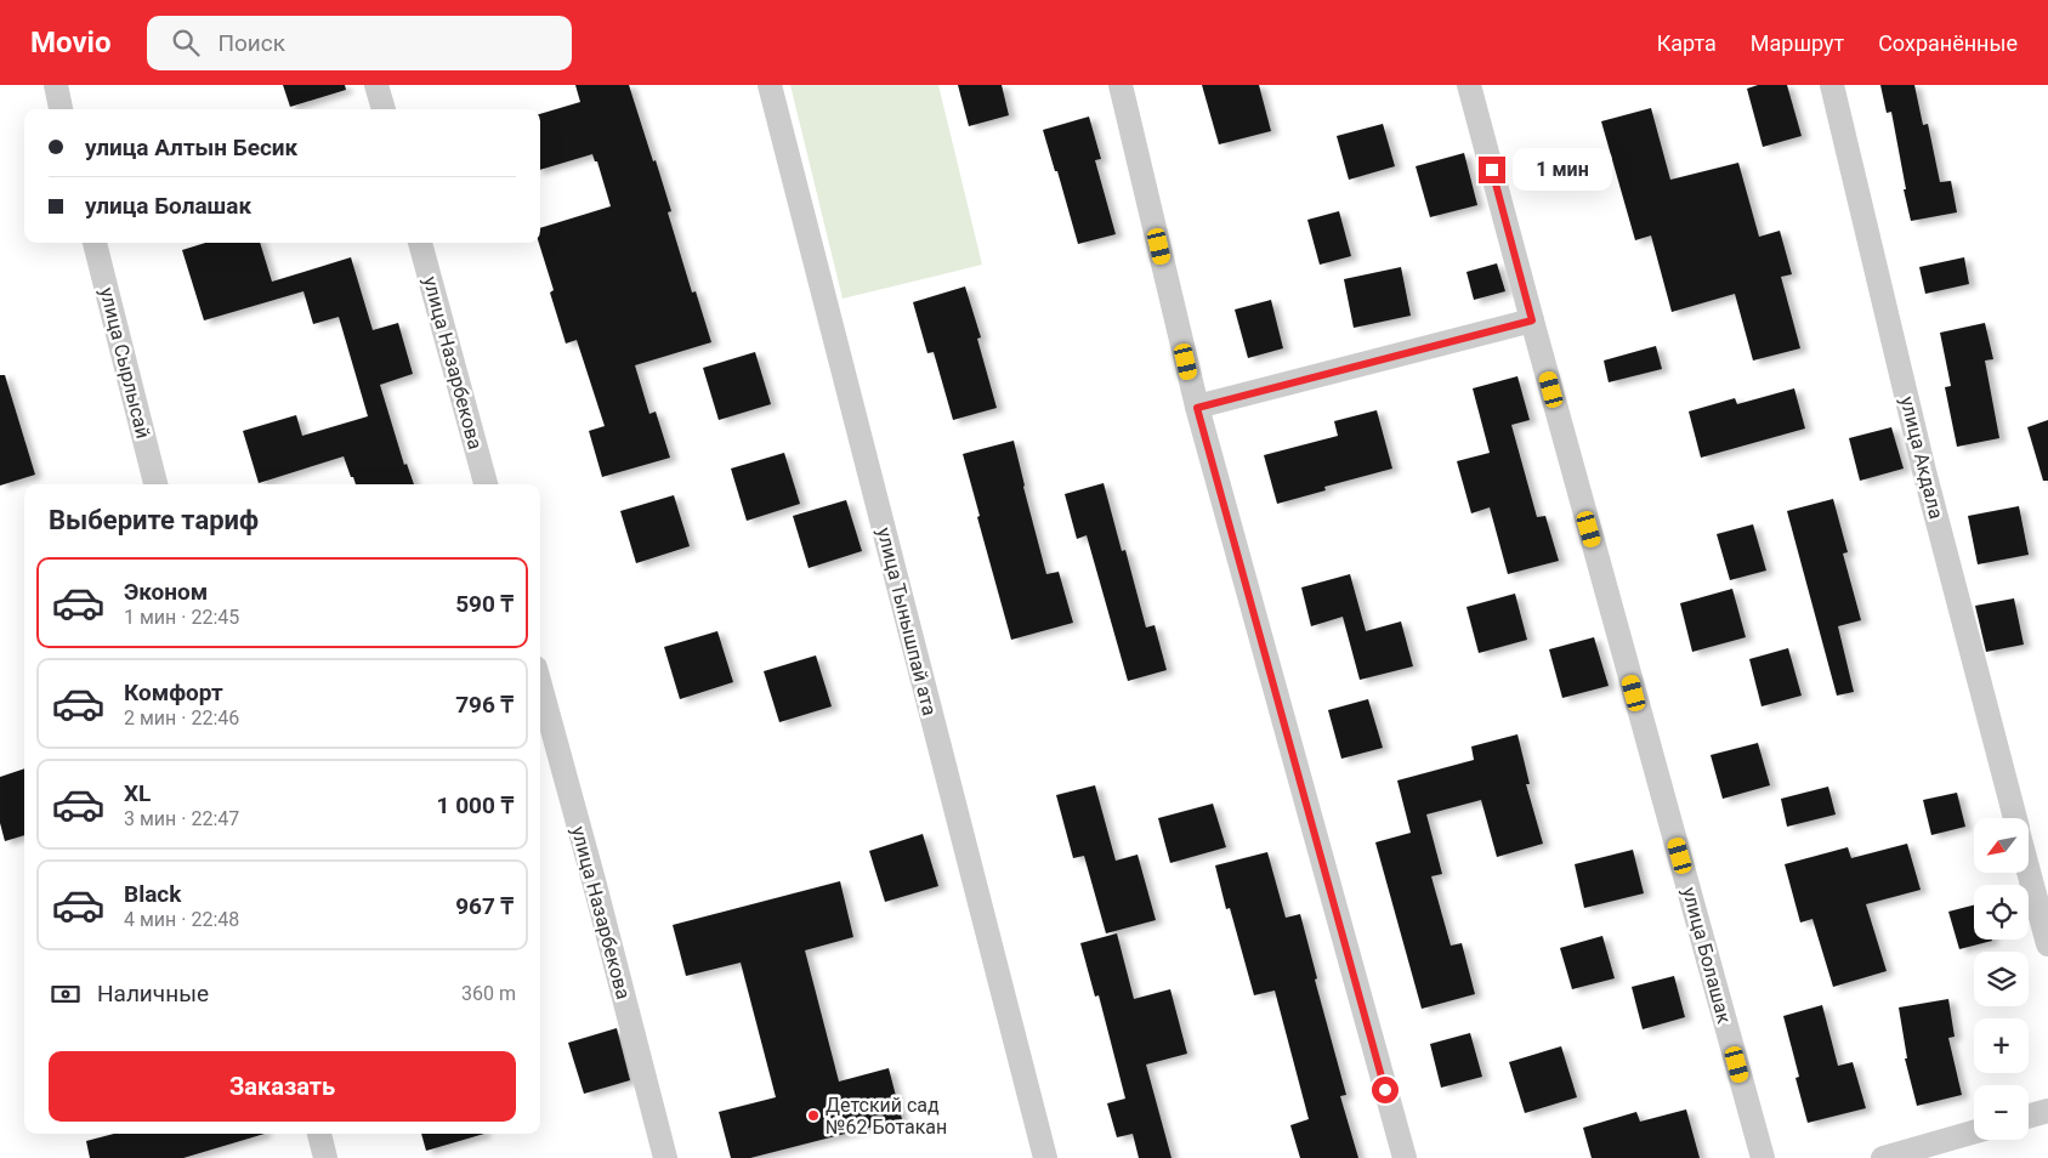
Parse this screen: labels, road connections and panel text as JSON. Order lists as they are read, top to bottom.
{
  "streets": {
    "street": [
      "улица Сырлысай",
      "улица Назарбекова",
      "улица Акдала",
      "улица Тынышпай ата",
      "улица Болашак"
    ]
  },
  "places": ["Детский сад №62 Ботакан"],
  "north": "bottom left",
  "page": {
    "header": "Movio",
    "search": "Поиск",
    "nav": ["Карта", "Маршрут", "Сохранённые"],
    "banner": ["улица Алтын Бесик", "улица Болашак"],
    "bubble": "1 мин",
    "heading": "Выберите тариф",
    "list": [
      {
        "name": "Эконом",
        "note": "1 мин · 22:45",
        "value": "590 ₸"
      },
      {
        "name": "Комфорт",
        "note": "2 мин · 22:46",
        "value": "796 ₸"
      },
      {
        "name": "XL",
        "note": "3 мин · 22:47",
        "value": "1 000 ₸"
      },
      {
        "name": "Black",
        "note": "4 мин · 22:48",
        "value": "967 ₸"
      }
    ],
    "map_buttons": ["+", "−"],
    "pay": ["Наличные", "360 m"],
    "buttons": "Заказать"
  }
}
